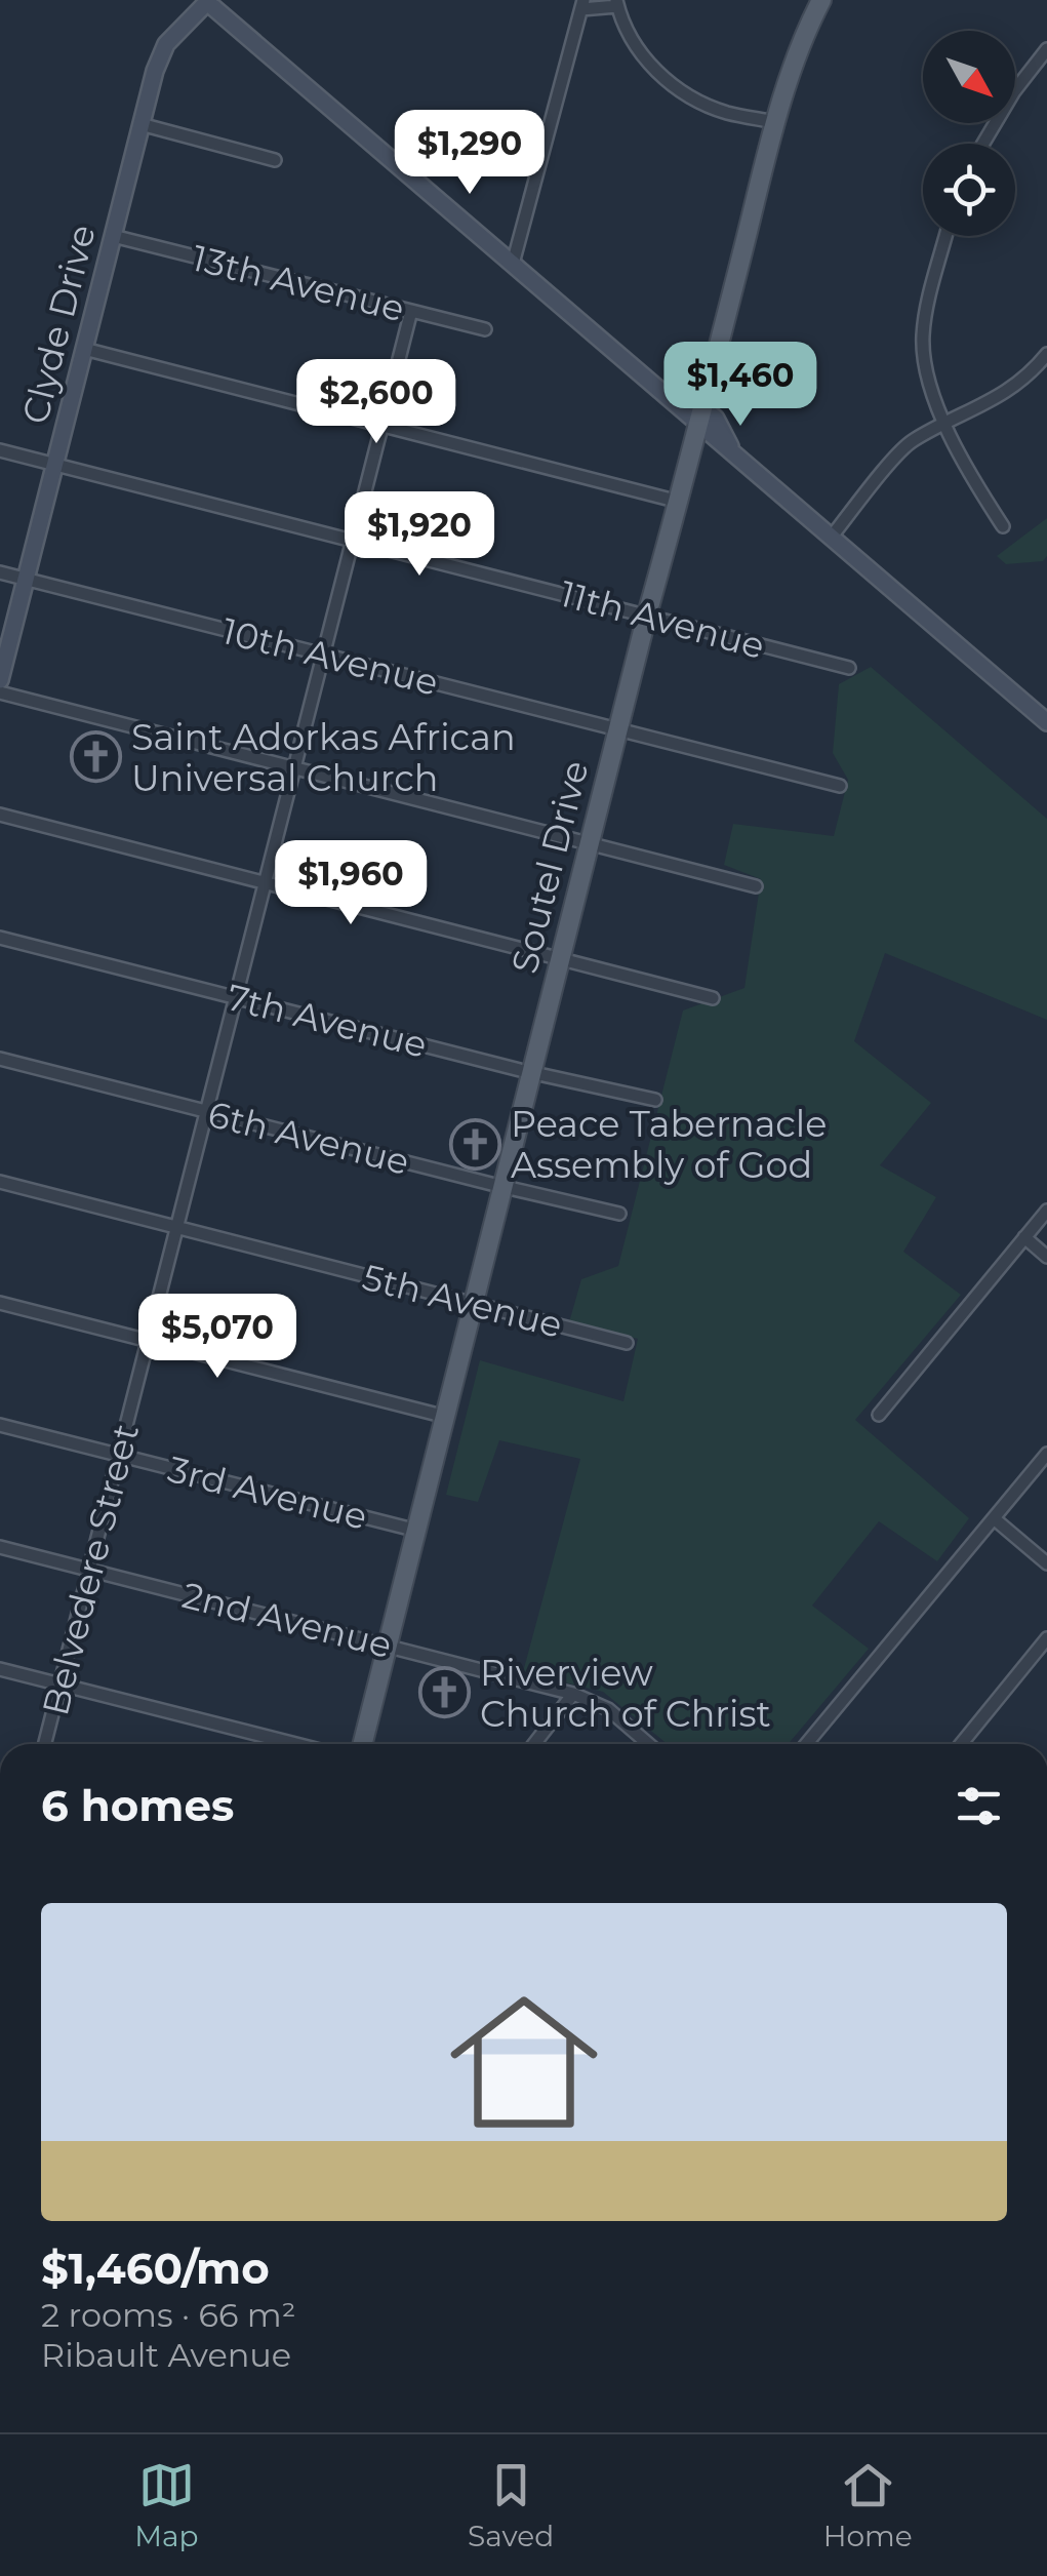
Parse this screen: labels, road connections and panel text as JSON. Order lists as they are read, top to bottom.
{
  "streets": {
    "main road": ["Soutel Drive"],
    "street": [
      "13th Avenue",
      "Clyde Drive",
      "11th Avenue",
      "10th Avenue",
      "7th Avenue",
      "6th Avenue",
      "5th Avenue",
      "3rd Avenue",
      "Belvedere Street",
      "2nd Avenue"
    ]
  },
  "crossings": [
    ["13th Avenue", "Clyde Drive"],
    ["13th Avenue", "Belvedere Street"],
    ["Clyde Drive", "11th Avenue"],
    ["Clyde Drive", "10th Avenue"],
    ["11th Avenue", "Soutel Drive"],
    ["11th Avenue", "Belvedere Street"],
    ["10th Avenue", "Soutel Drive"],
    ["10th Avenue", "Belvedere Street"],
    ["Soutel Drive", "7th Avenue"],
    ["Soutel Drive", "6th Avenue"],
    ["Soutel Drive", "5th Avenue"],
    ["Soutel Drive", "3rd Avenue"],
    ["Soutel Drive", "2nd Avenue"],
    ["7th Avenue", "Belvedere Street"],
    ["6th Avenue", "Belvedere Street"],
    ["5th Avenue", "Belvedere Street"],
    ["3rd Avenue", "Belvedere Street"],
    ["Belvedere Street", "2nd Avenue"]
  ],
  "places": {
    "church": ["Saint Adorkas African Universal Church", "Peace Tabernacle Assembly of God", "Riverview Church of Christ"]
  },
  "north": "bottom right",
  "page": {
    "price": [
      "$1,290",
      "$1,460",
      "$2,600",
      "$1,920",
      "$1,960",
      "$5,070"
    ],
    "heading": "6 homes",
    "list": [
      {
        "name": "$1,460/mo",
        "note": "2 rooms · 66 m² · Ribault Avenue"
      }
    ],
    "tabs": ["Map", "Saved", "Home"]
  }
}
